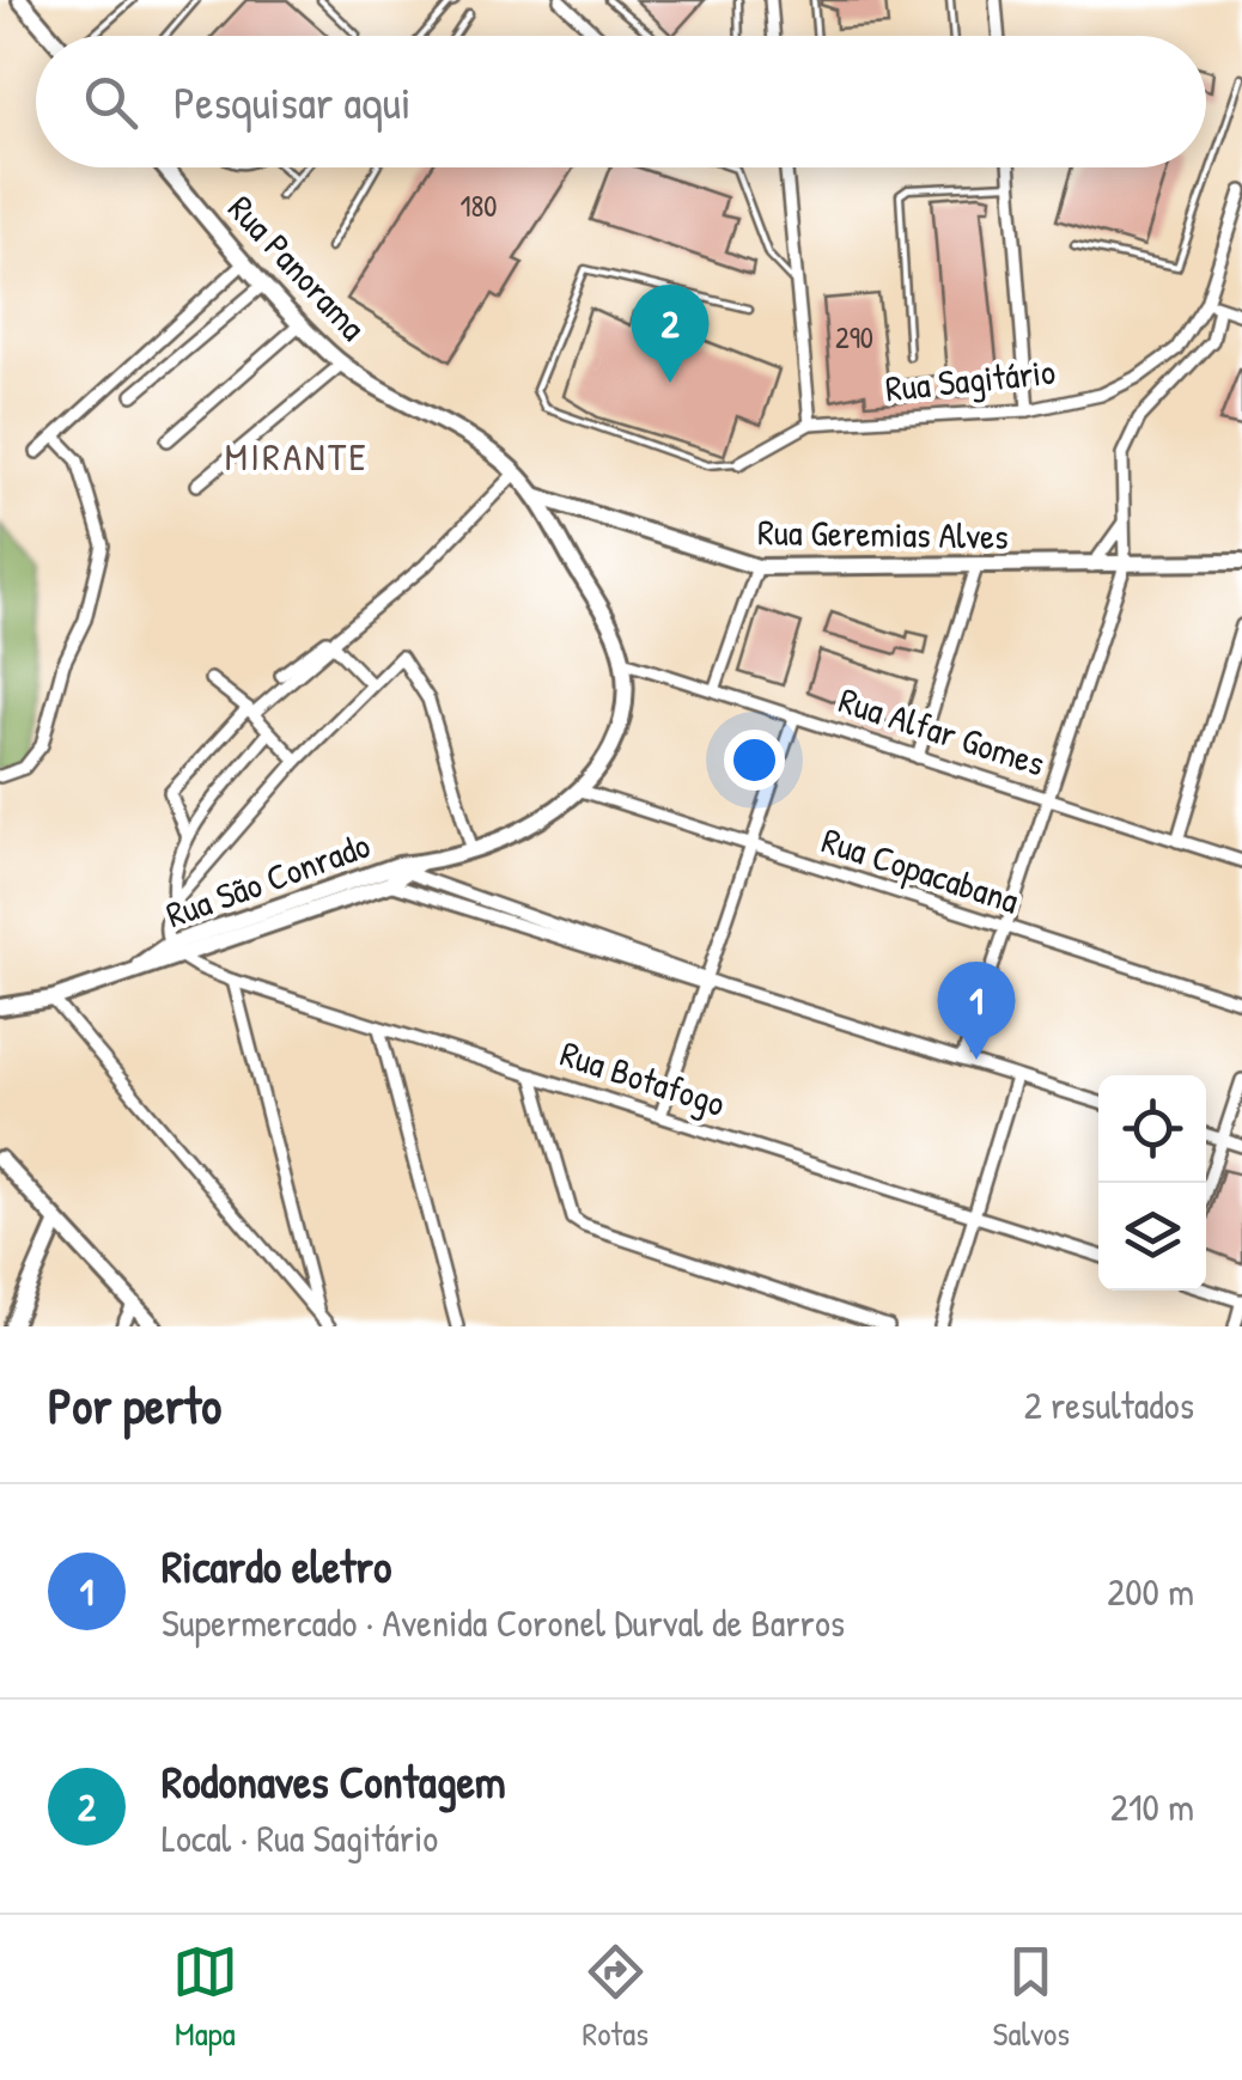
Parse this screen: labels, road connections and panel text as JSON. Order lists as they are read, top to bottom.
{
  "streets": {
    "street": [
      "Rua Panorama",
      "Rua Sagitário",
      "Rua Geremias Alves",
      "Rua Alfar Gomes",
      "Rua Copacabana",
      "Rua São Conrado",
      "Rua Botafogo"
    ]
  },
  "crossings": [
    ["Rua Panorama", "Rua Geremias Alves"],
    ["Rua Panorama", "Rua São Conrado"],
    ["Rua Geremias Alves", "Rua São Conrado"],
    ["Rua Alfar Gomes", "Rua São Conrado"],
    ["Rua Copacabana", "Rua São Conrado"],
    ["Rua São Conrado", "Rua Botafogo"]
  ],
  "districts": ["MIRANTE"],
  "house_numbers": ["180", "290"],
  "page": {
    "search": "Pesquisar aqui",
    "pins": ["2", "1"],
    "heading": ["Por perto", "2 resultados"],
    "list": [
      {
        "mark": "1",
        "name": "Ricardo eletro",
        "note": "Supermercado · Avenida Coronel Durval de Barros",
        "value": "200 m"
      },
      {
        "mark": "2",
        "name": "Rodonaves Contagem",
        "note": "Local · Rua Sagitário",
        "value": "210 m"
      }
    ],
    "nav": ["Mapa", "Rotas", "Salvos"]
  }
}
